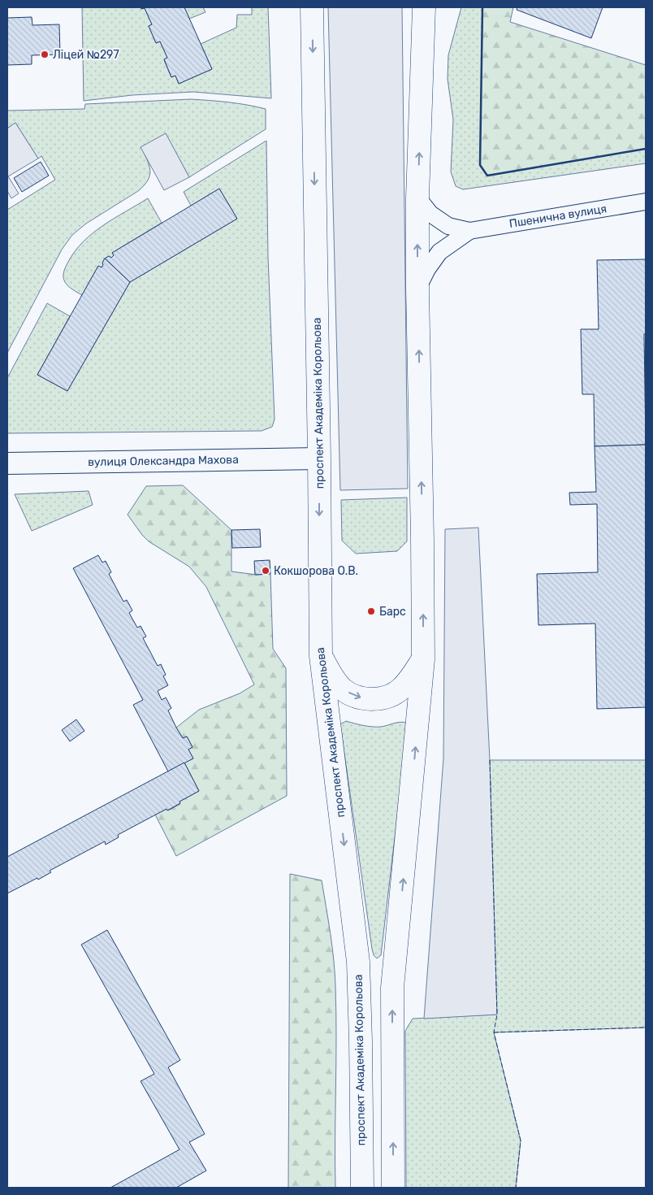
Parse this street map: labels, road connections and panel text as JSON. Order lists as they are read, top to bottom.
{
  "streets": {
    "main road": ["проспект Академіка Корольова"],
    "street": ["Пшенична вулиця", "вулиця Олександра Махова"]
  },
  "crossings": [
    ["проспект Академіка Корольова", "вулиця Олександра Махова"]
  ],
  "places": ["Ліцей №297", "Кокшорова О.В.", "Барс"]
}
